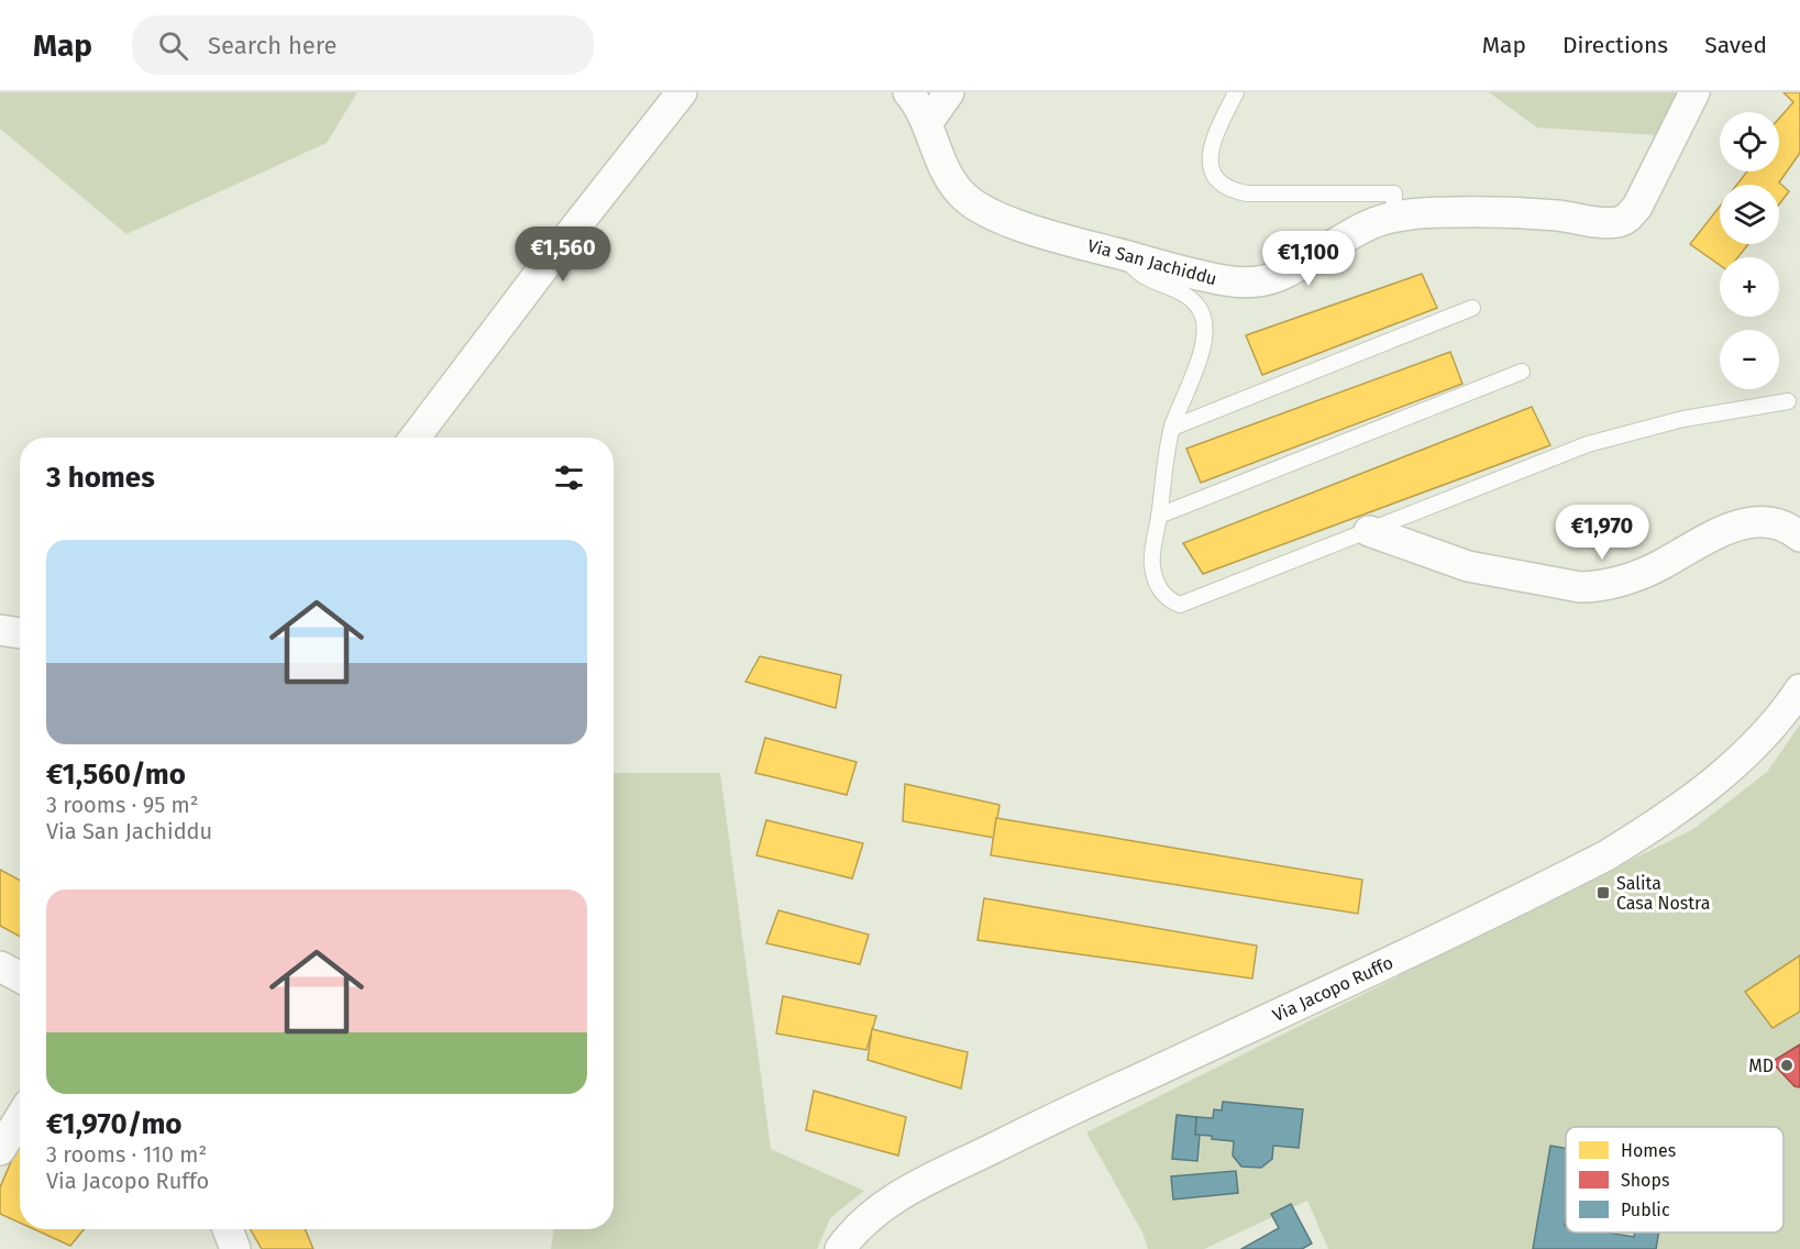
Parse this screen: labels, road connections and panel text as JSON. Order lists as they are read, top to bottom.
{
  "streets": {
    "street": ["Via San Jachiddu", "Via Jacopo Ruffo"]
  },
  "places": {
    "transit": ["Salita Casa Nostra"],
    "other": ["MD"]
  },
  "legend": ["Homes", "Shops", "Public"],
  "page": {
    "header": "Map",
    "search": "Search here",
    "nav": ["Map", "Directions", "Saved"],
    "map_buttons": ["+", "−"],
    "price": ["€1,560", "€1,100", "€1,970"],
    "heading": "3 homes",
    "list": [
      {
        "name": "€1,560/mo",
        "note": "3 rooms · 95 m² · Via San Jachiddu"
      },
      {
        "name": "€1,970/mo",
        "note": "3 rooms · 110 m² · Via Jacopo Ruffo"
      }
    ]
  }
}
